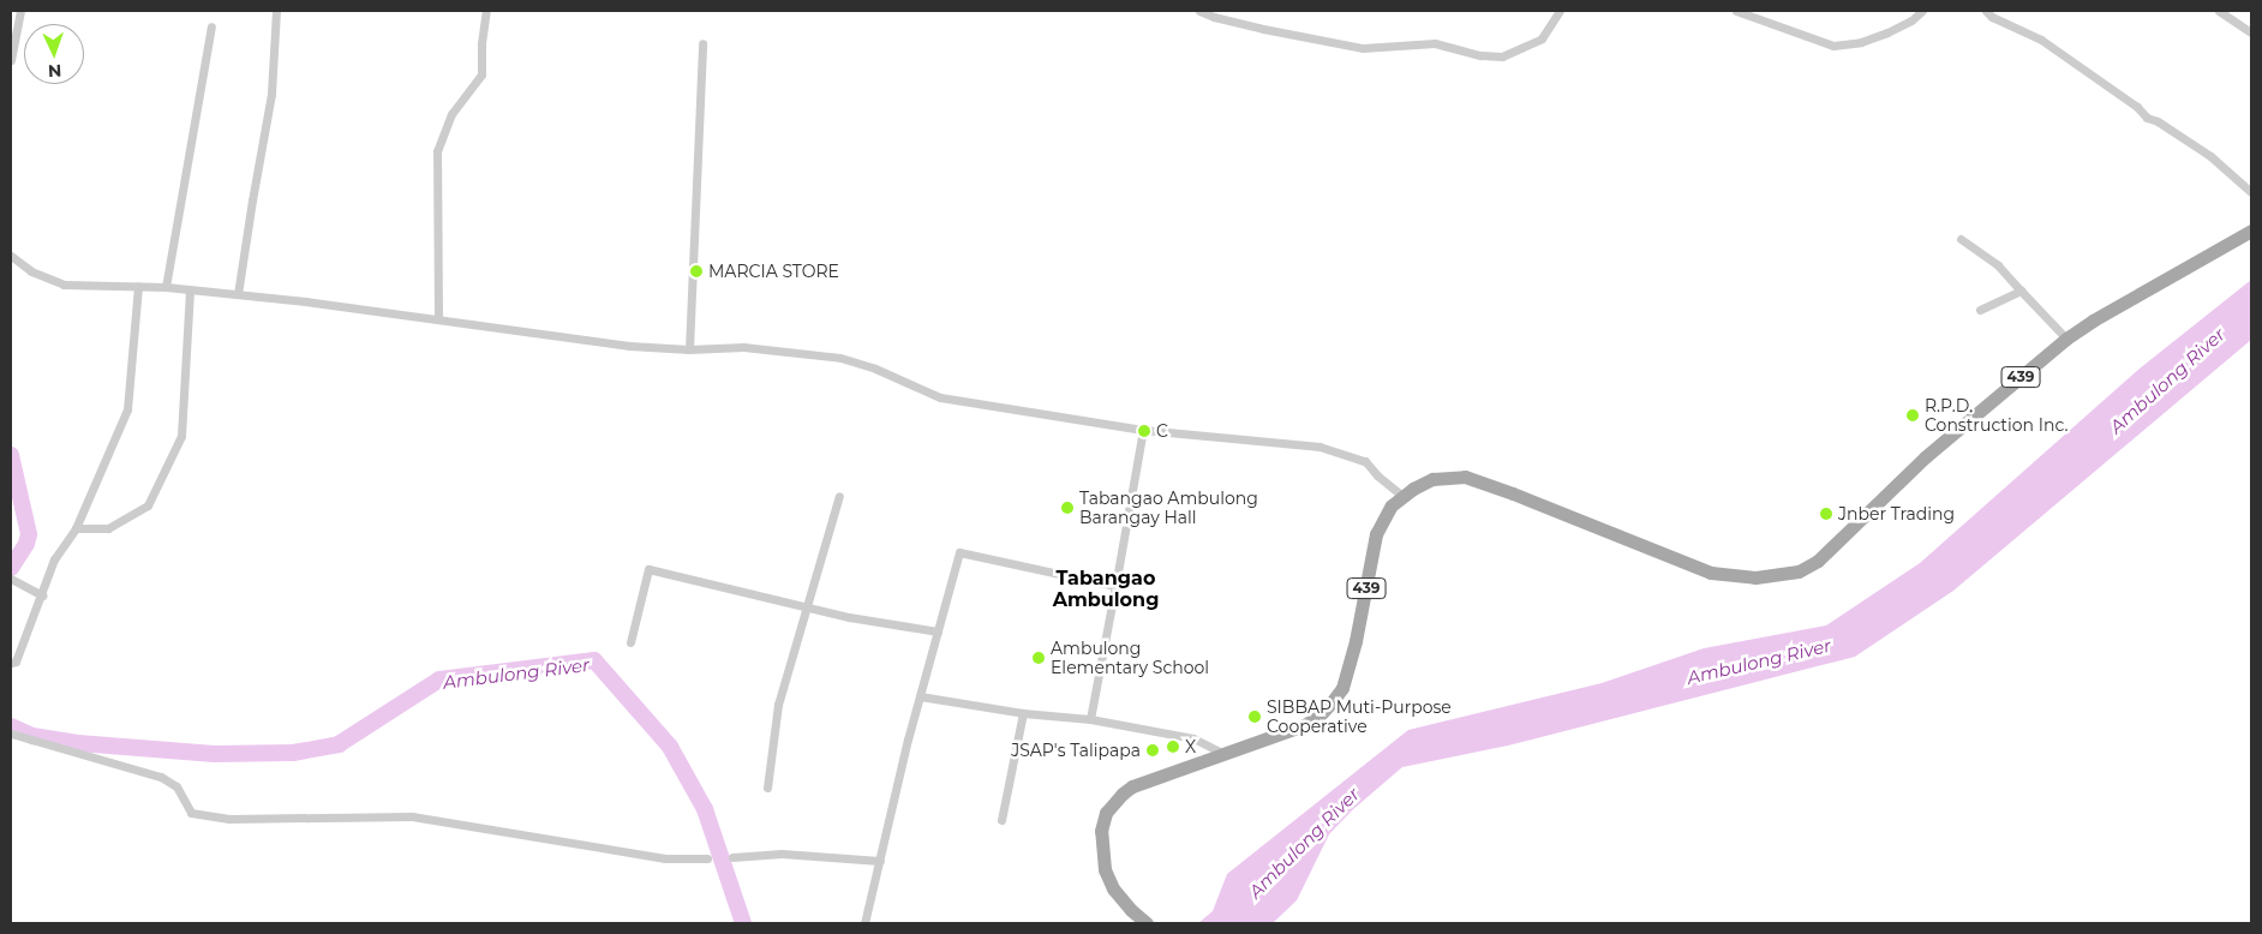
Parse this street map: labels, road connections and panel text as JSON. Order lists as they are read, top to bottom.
{
  "streets": {
    "main road": ["439"]
  },
  "districts": ["Tabangao Ambulong"],
  "water": ["Ambulong River"],
  "places": [
    "MARCIA STORE",
    "R.P.D. Construction Inc.",
    "C",
    "Tabangao Ambulong Barangay Hall",
    "Jnber Trading",
    "Ambulong Elementary School",
    "SIBBAP Muti-Purpose Cooperative",
    "X",
    "JSAP's Talipapa"
  ],
  "north": "bottom"
}
